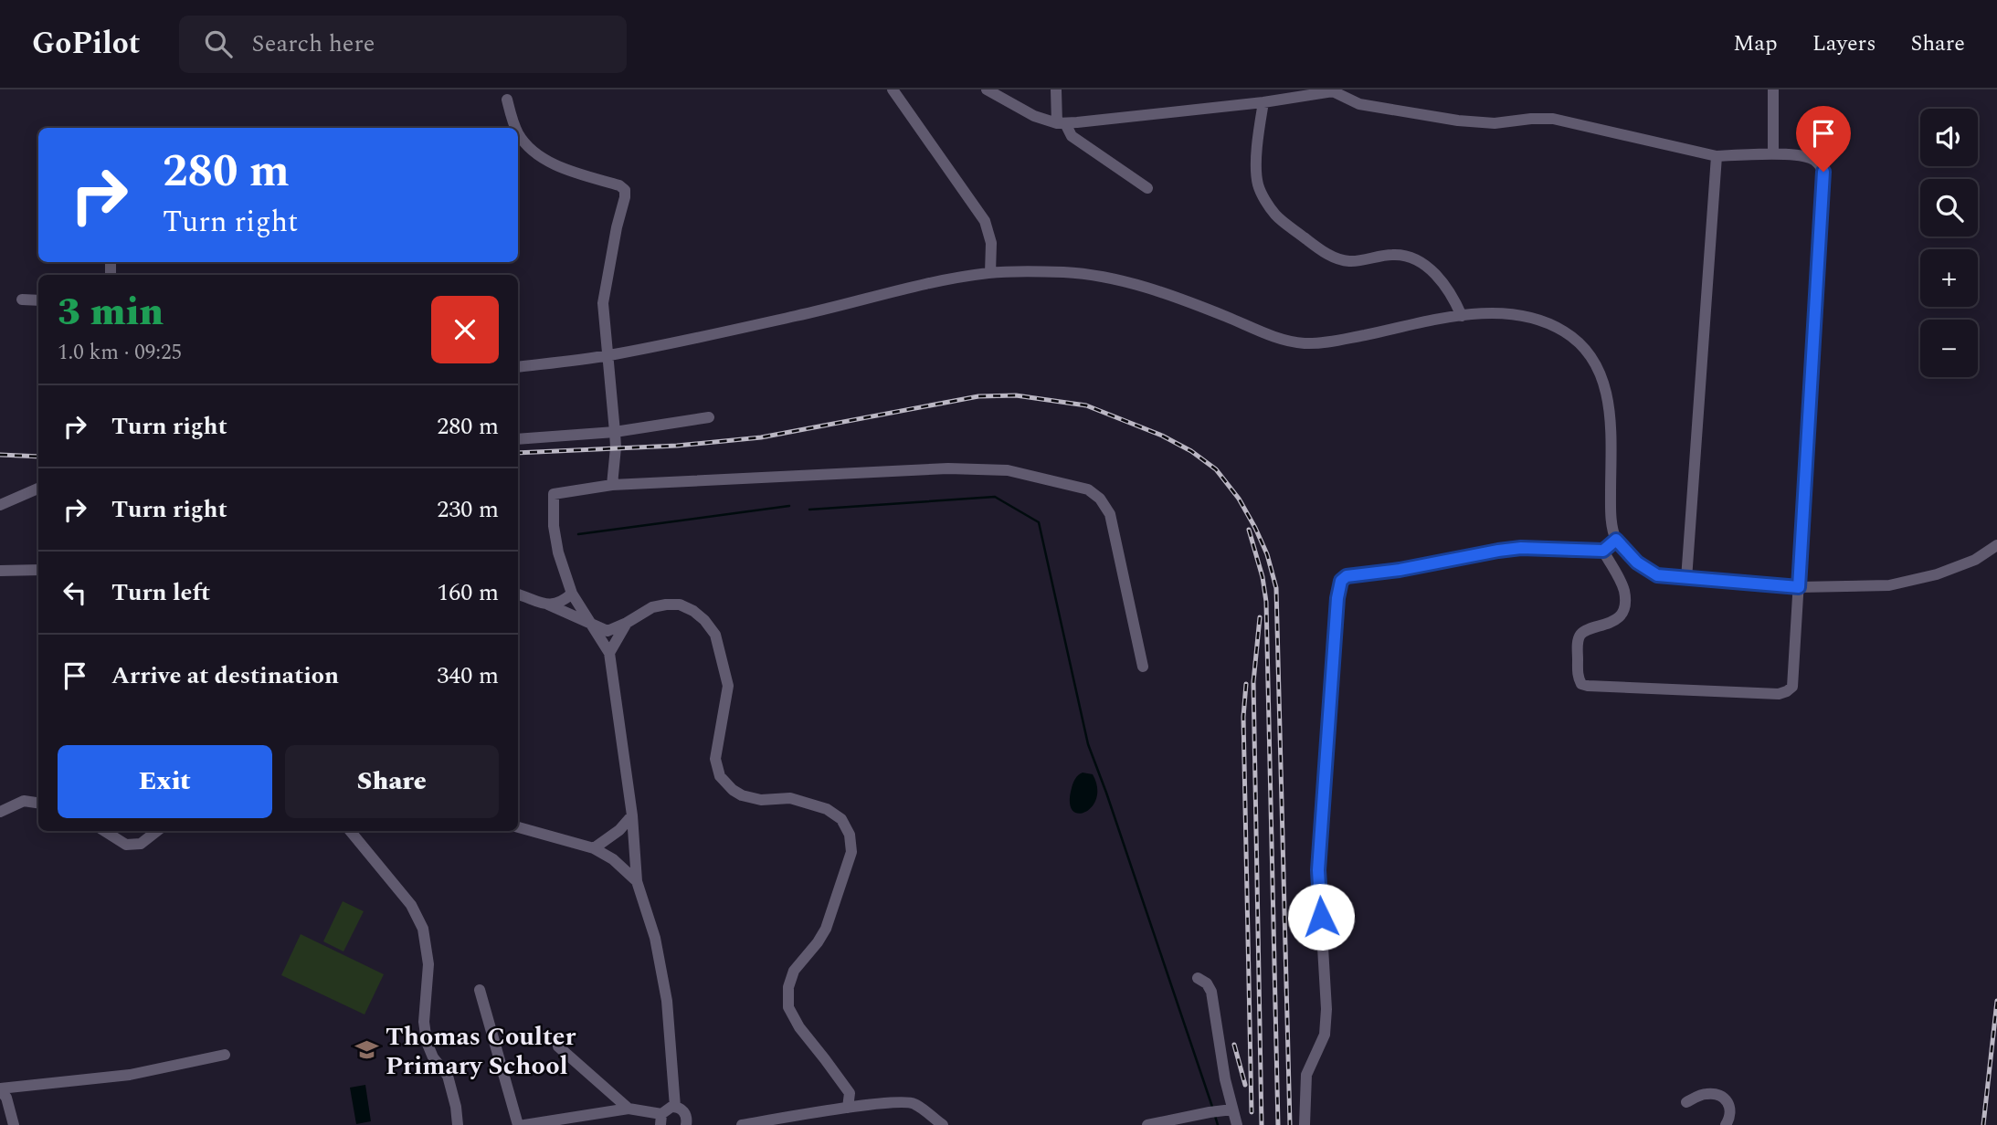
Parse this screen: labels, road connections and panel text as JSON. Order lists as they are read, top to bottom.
{
  "places": {
    "school or university": ["Thomas Coulter Primary School"]
  },
  "page": {
    "header": "GoPilot",
    "search": "Search here",
    "nav": ["Map", "Layers", "Share"],
    "map_buttons": ["+", "−"],
    "turn": ["280 m", "Turn right"],
    "heading": ["3 min", "1.0 km · 09:25"],
    "list": [
      {
        "name": "Turn right",
        "value": "280 m"
      },
      {
        "name": "Turn right",
        "value": "230 m"
      },
      {
        "name": "Turn left",
        "value": "160 m"
      },
      {
        "name": "Arrive at destination",
        "value": "340 m"
      }
    ],
    "buttons": ["Exit", "Share"]
  }
}
